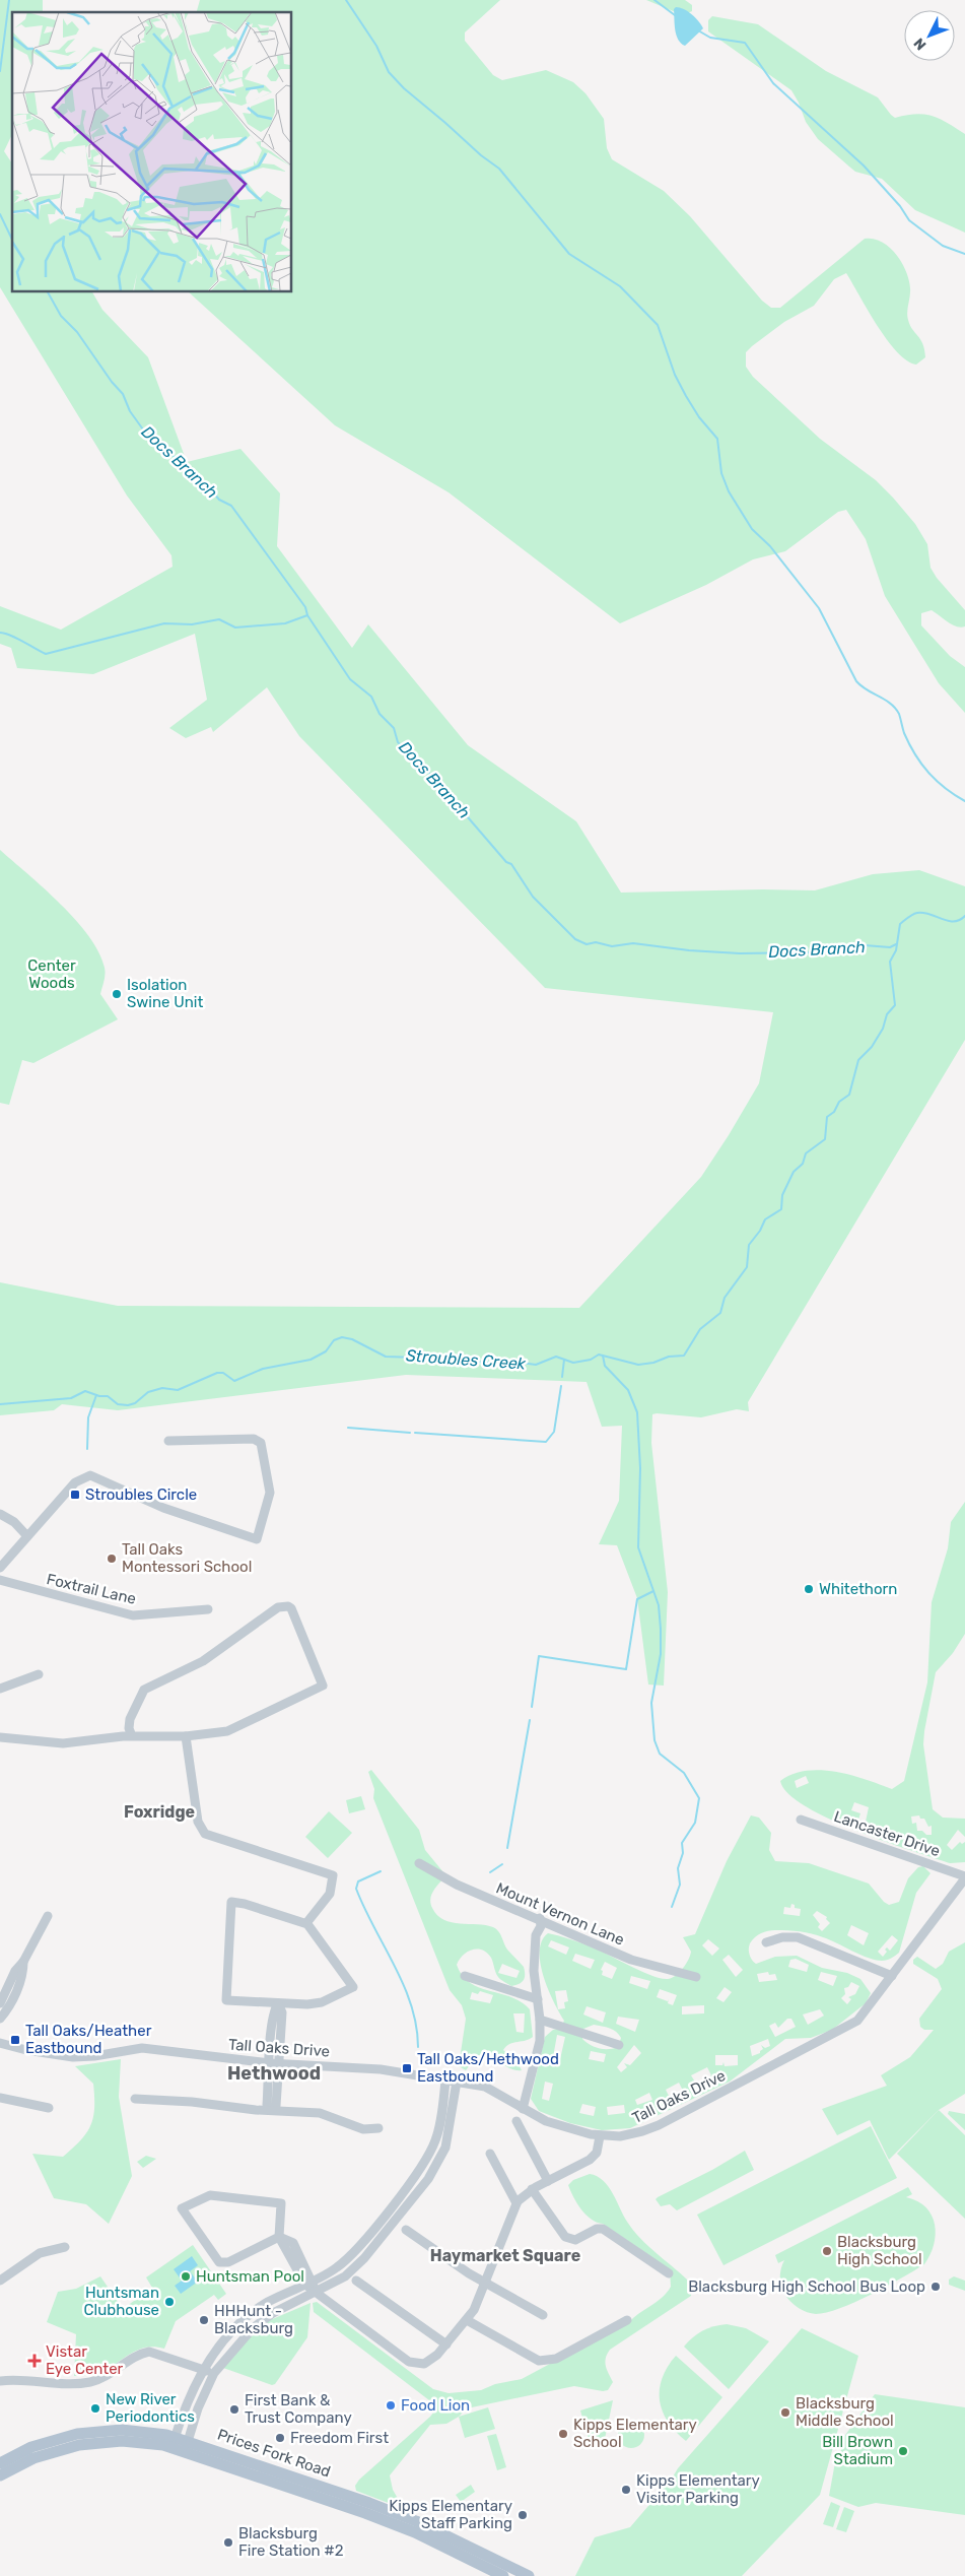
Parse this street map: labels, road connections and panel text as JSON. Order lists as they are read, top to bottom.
{
  "streets": {
    "main road": ["Prices Fork Road"],
    "street": [
      "Foxtrail Lane",
      "Lancaster Drive",
      "Mount Vernon Lane",
      "Tall Oaks Drive"
    ]
  },
  "crossings": [
    ["Lancaster Drive", "Tall Oaks Drive"]
  ],
  "districts": ["Foxridge", "Hethwood", "Haymarket Square"],
  "water": ["Docs Branch", "Stroubles Creek"],
  "parks": ["Center Woods"],
  "places": {
    "other": [
      "Isolation Swine Unit",
      "Tall Oaks Montessori School",
      "Whitethorn",
      "Blacksburg High School",
      "Huntsman Pool",
      "Blacksburg High School Bus Loop",
      "Huntsman Clubhouse",
      "HHHunt - Blacksburg",
      "Food Lion",
      "New River Periodontics",
      "First Bank & Trust Company",
      "Blacksburg Middle School",
      "Kipps Elementary School",
      "Freedom First",
      "Bill Brown Stadium",
      "Kipps Elementary Visitor Parking",
      "Kipps Elementary Staff Parking",
      "Blacksburg Fire Station #2"
    ],
    "transit": ["Stroubles Circle", "Tall Oaks/Heather Eastbound", "Tall Oaks/Hethwood Eastbound"],
    "health": ["Vistar Eye Center"]
  },
  "north": "bottom left"
}
